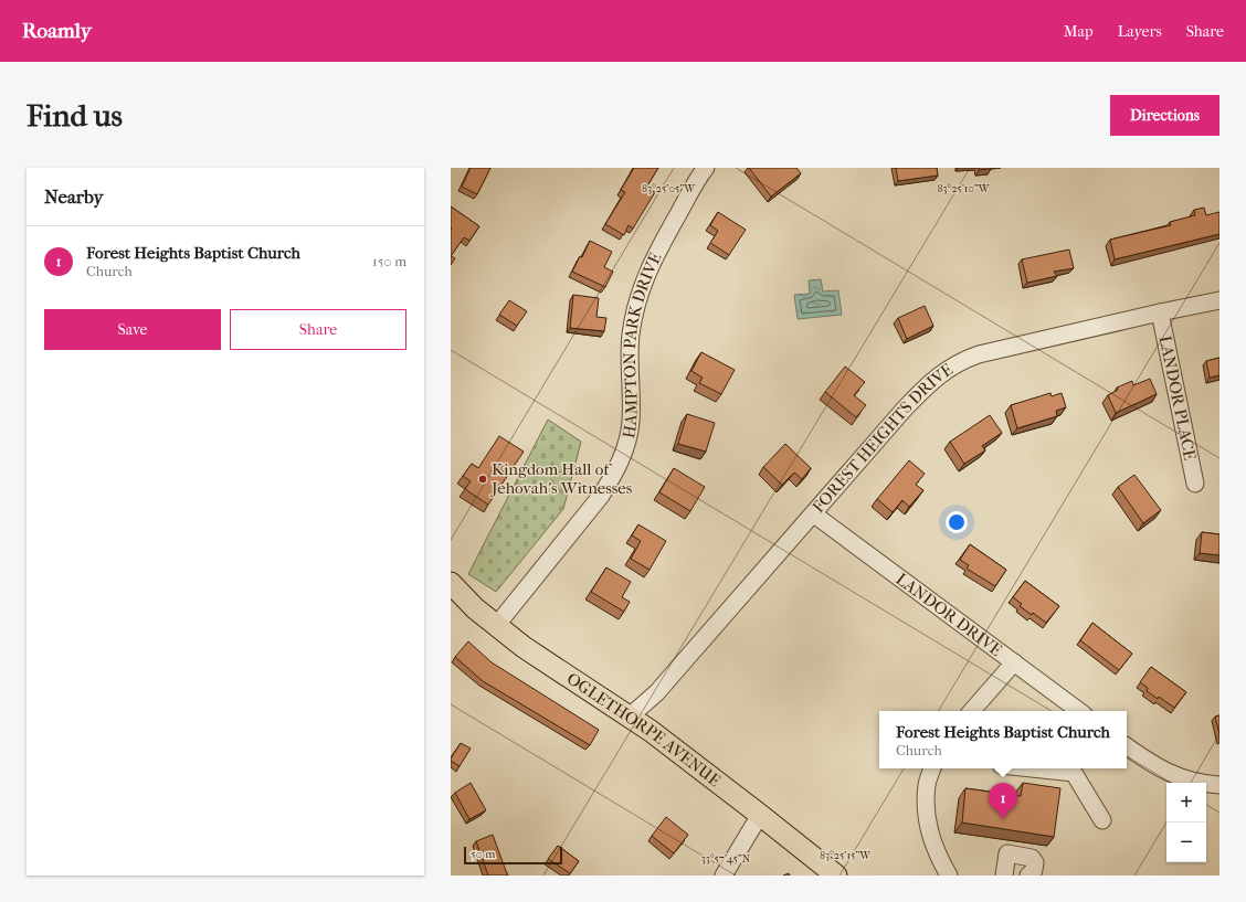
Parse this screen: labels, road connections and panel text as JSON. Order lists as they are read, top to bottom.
{
  "streets": {
    "main road": ["OGLETHORPE AVENUE"],
    "street": [
      "HAMPTON PARK DRIVE",
      "LANDOR PLACE",
      "FOREST HEIGHTS DRIVE",
      "LANDOR DRIVE"
    ]
  },
  "crossings": [
    ["HAMPTON PARK DRIVE", "OGLETHORPE AVENUE"],
    ["LANDOR PLACE", "FOREST HEIGHTS DRIVE"],
    ["FOREST HEIGHTS DRIVE", "LANDOR DRIVE"],
    ["FOREST HEIGHTS DRIVE", "OGLETHORPE AVENUE"]
  ],
  "places": ["Kingdom Hall of Jehovah’s Witnesses"],
  "scale_bar": "50 m",
  "page": {
    "header": "Roamly",
    "nav": ["Map", "Layers", "Share"],
    "buttons": [
      "Directions",
      ["Save", "Share"]
    ],
    "title": "Find us",
    "heading": "Nearby",
    "list": [
      {
        "mark": "1",
        "name": "Forest Heights Baptist Church",
        "note": "Church",
        "value": "150 m"
      }
    ],
    "popup": ["Forest Heights Baptist Church", "Church"],
    "map_buttons": ["+", "−"],
    "pins": "1",
    "scale": "50 m"
  },
  "coordinates": [
    "83°25'05\"W",
    "83°25'10\"W",
    "83°25'15\"W",
    "33°57'45\"N"
  ]
}
